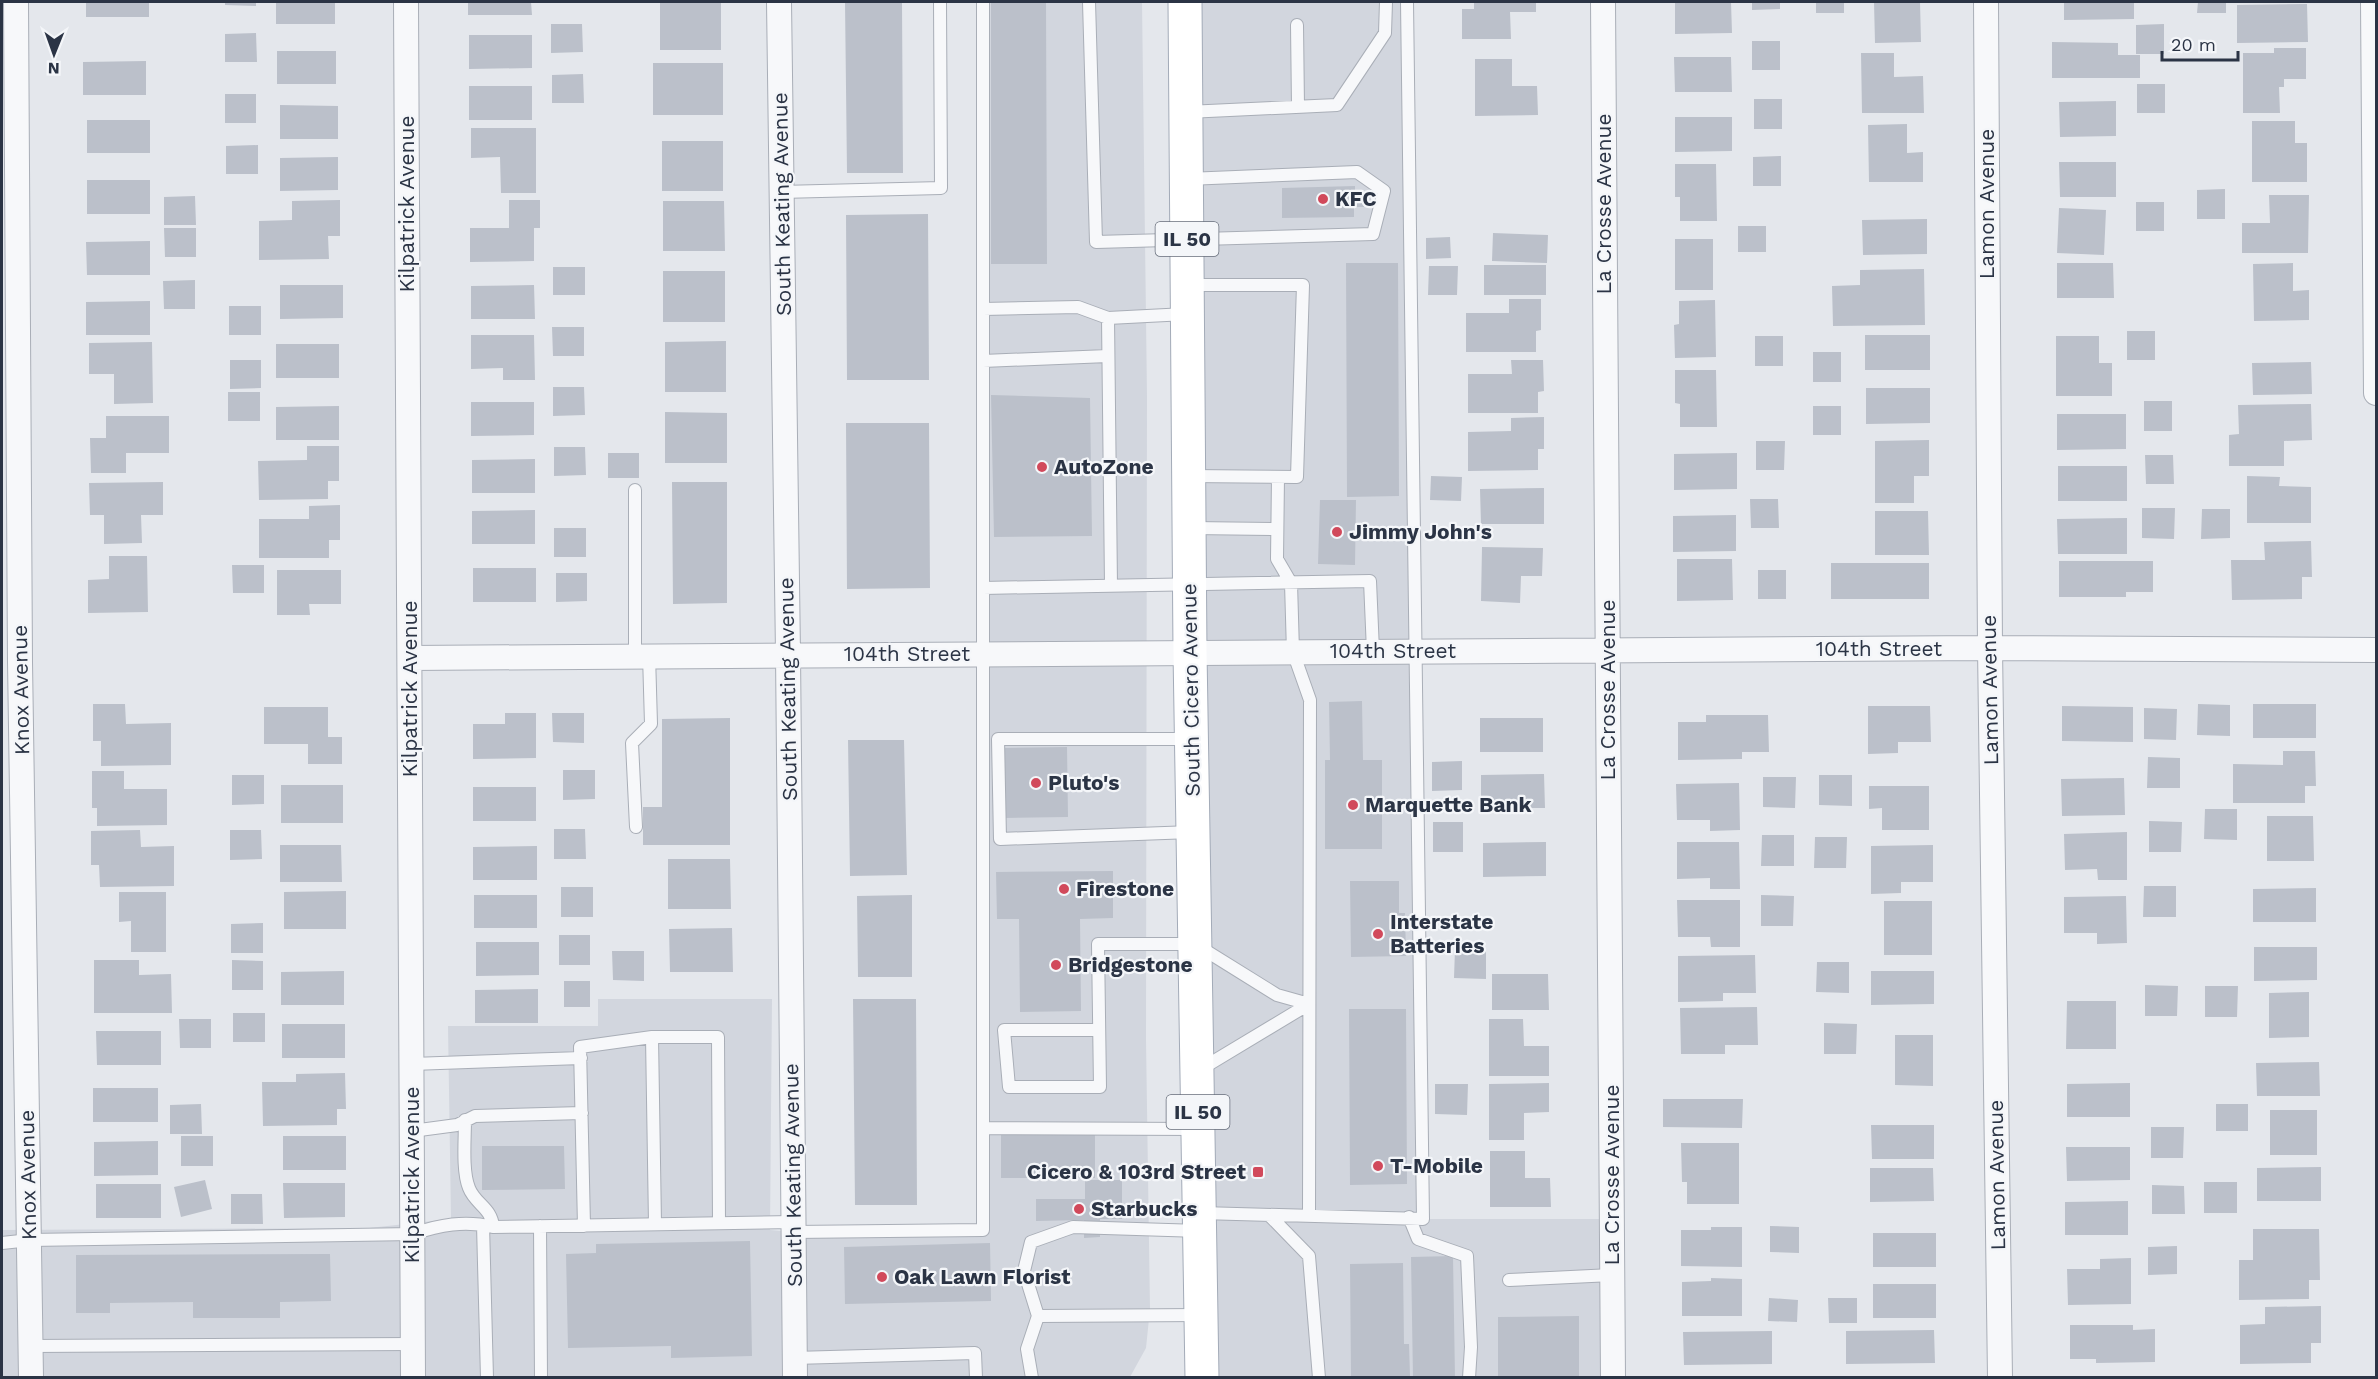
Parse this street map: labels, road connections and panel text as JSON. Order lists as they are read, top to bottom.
{
  "streets": {
    "main road": ["IL 50", "South Cicero Avenue"],
    "street": [
      "Kilpatrick Avenue",
      "South Keating Avenue",
      "La Crosse Avenue",
      "Lamon Avenue",
      "104th Street",
      "Knox Avenue"
    ]
  },
  "crossings": [
    ["Kilpatrick Avenue", "104th Street"],
    ["South Keating Avenue", "104th Street"],
    ["La Crosse Avenue", "104th Street"],
    ["Lamon Avenue", "104th Street"],
    ["104th Street", "South Cicero Avenue"]
  ],
  "places": {
    "other": [
      "KFC",
      "AutoZone",
      "Jimmy John's",
      "Pluto's",
      "Marquette Bank",
      "Firestone",
      "Interstate Batteries",
      "Bridgestone",
      "T-Mobile",
      "Starbucks",
      "Oak Lawn Florist"
    ],
    "transit": ["Cicero & 103rd Street"]
  },
  "scale_bar": "20 m",
  "north": "bottom"
}
